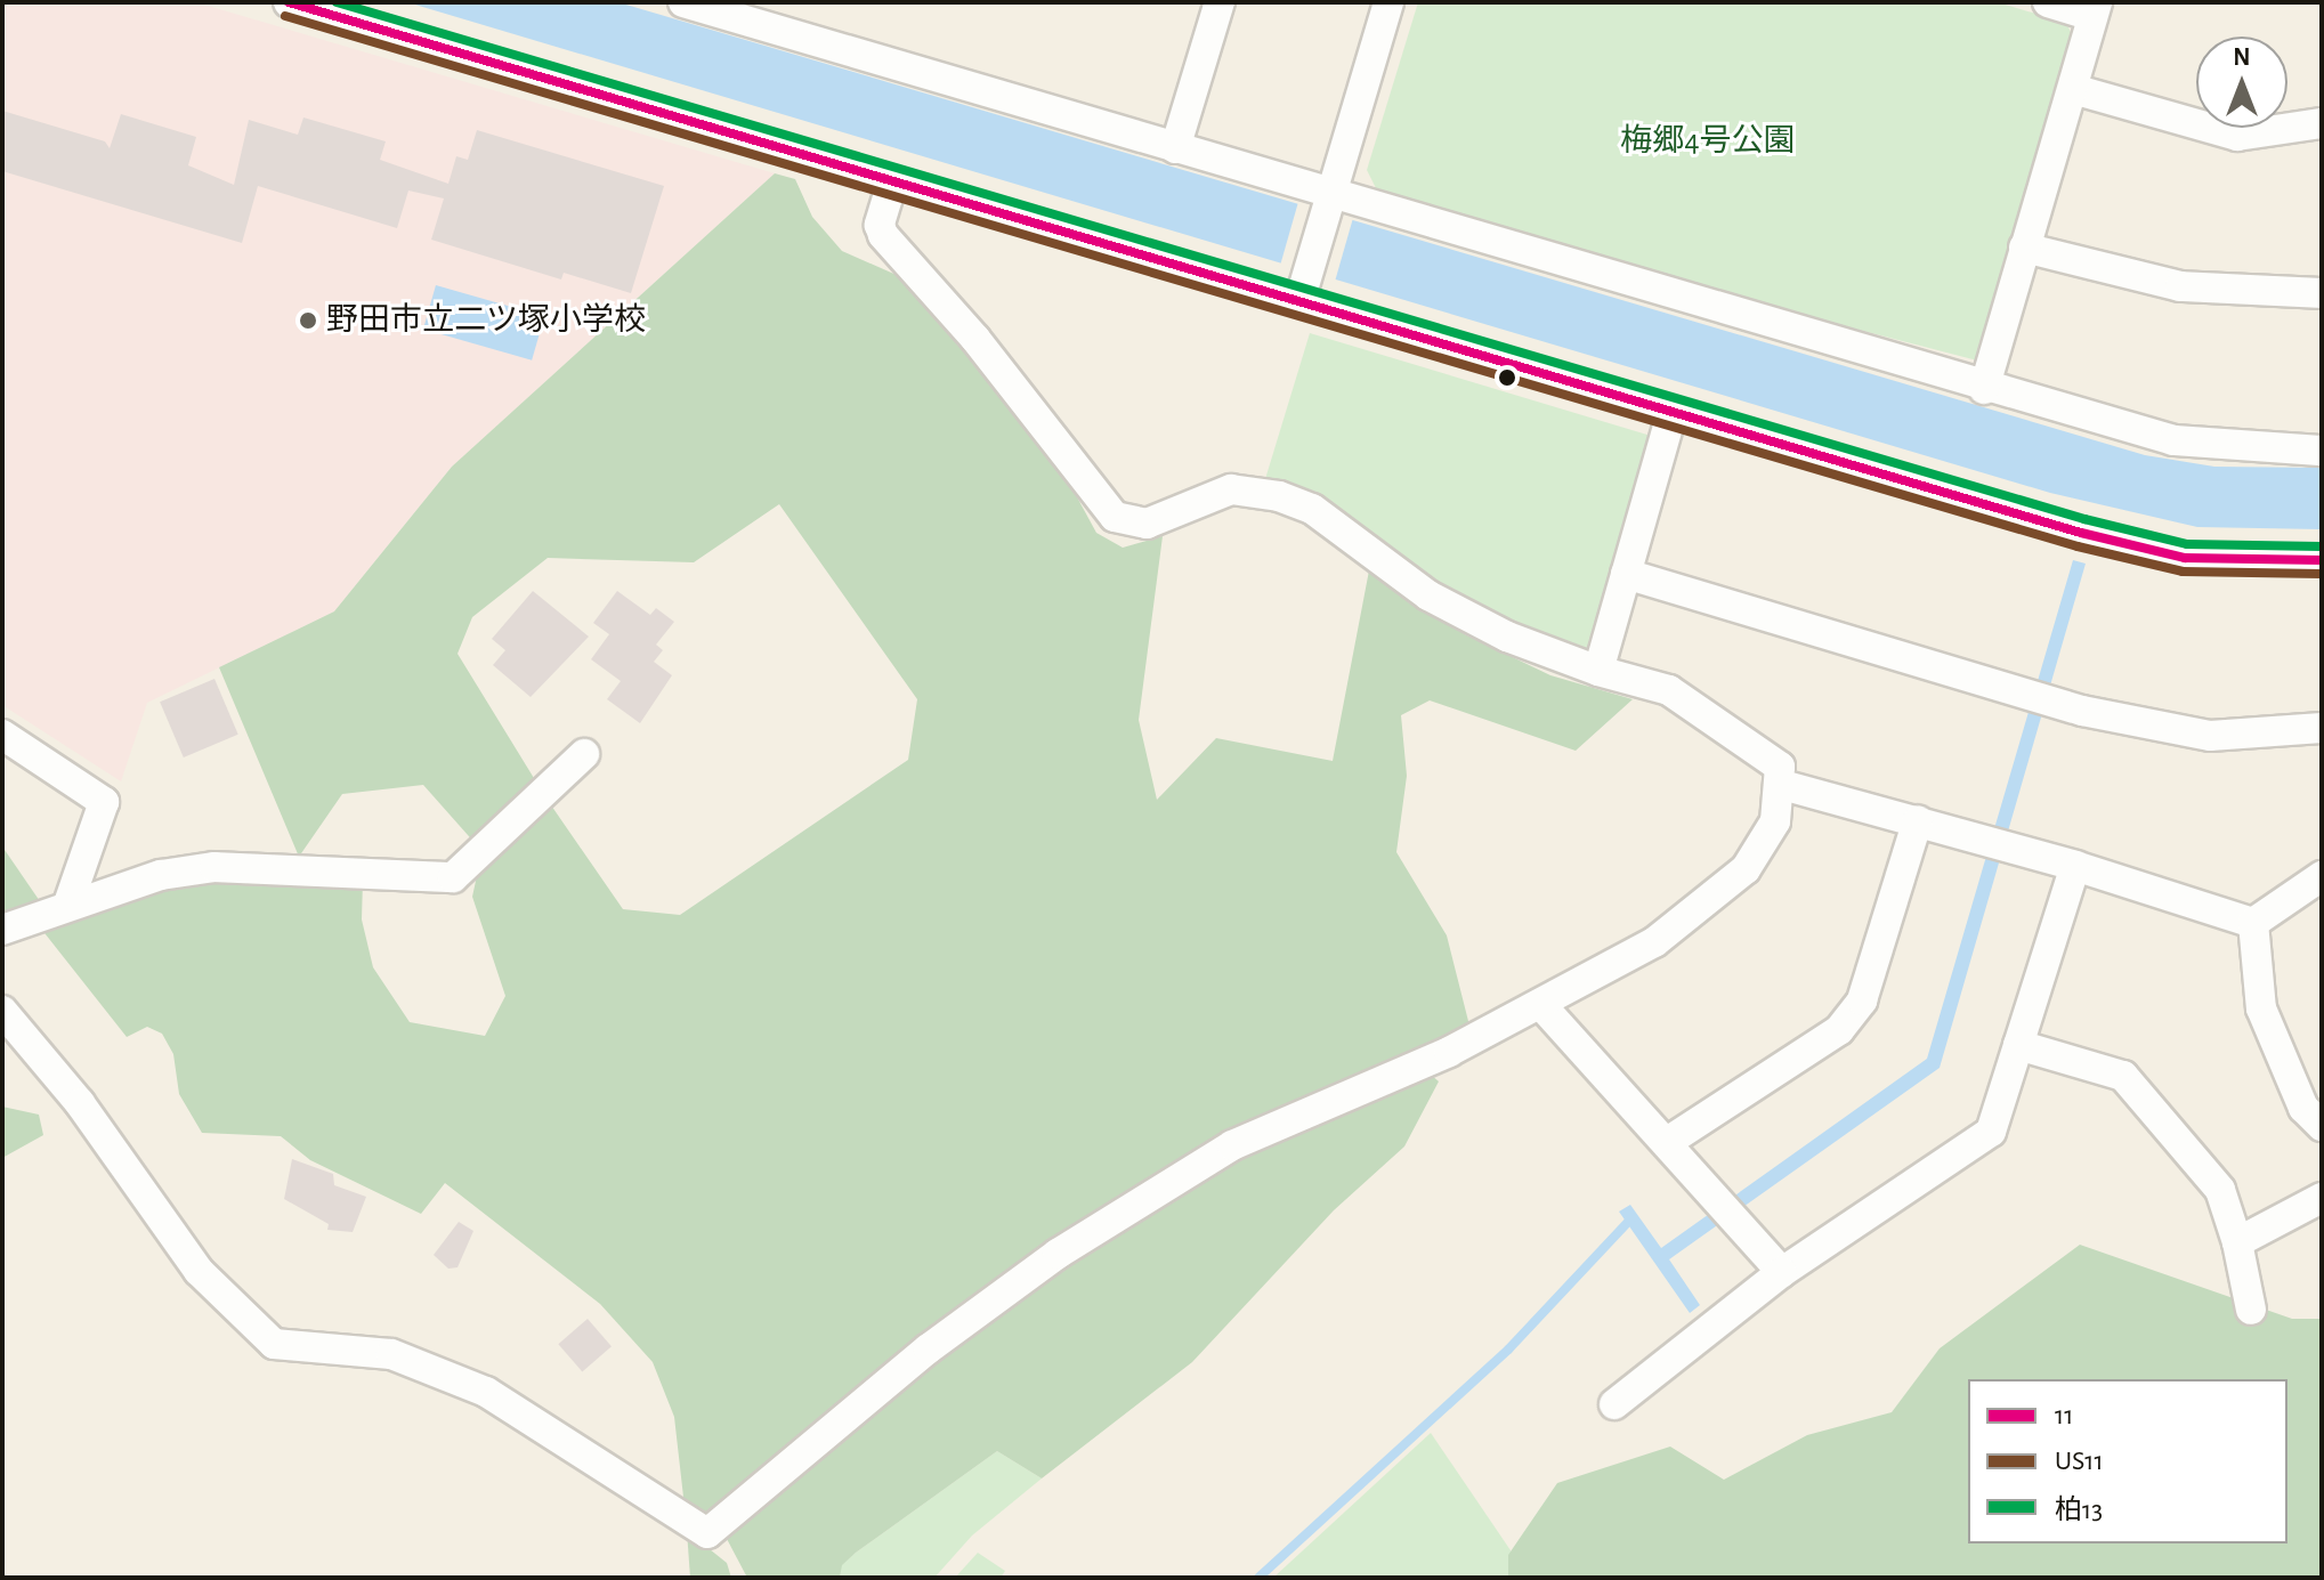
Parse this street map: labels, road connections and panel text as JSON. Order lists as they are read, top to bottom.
{
  "parks": ["梅郷4号公園"],
  "places": ["野田市立二ツ塚小学校"],
  "lines": ["transit line 11", "transit line 柏13", "transit line US11"],
  "legend": ["11", "US11", "柏13"],
  "north": "top"
}
